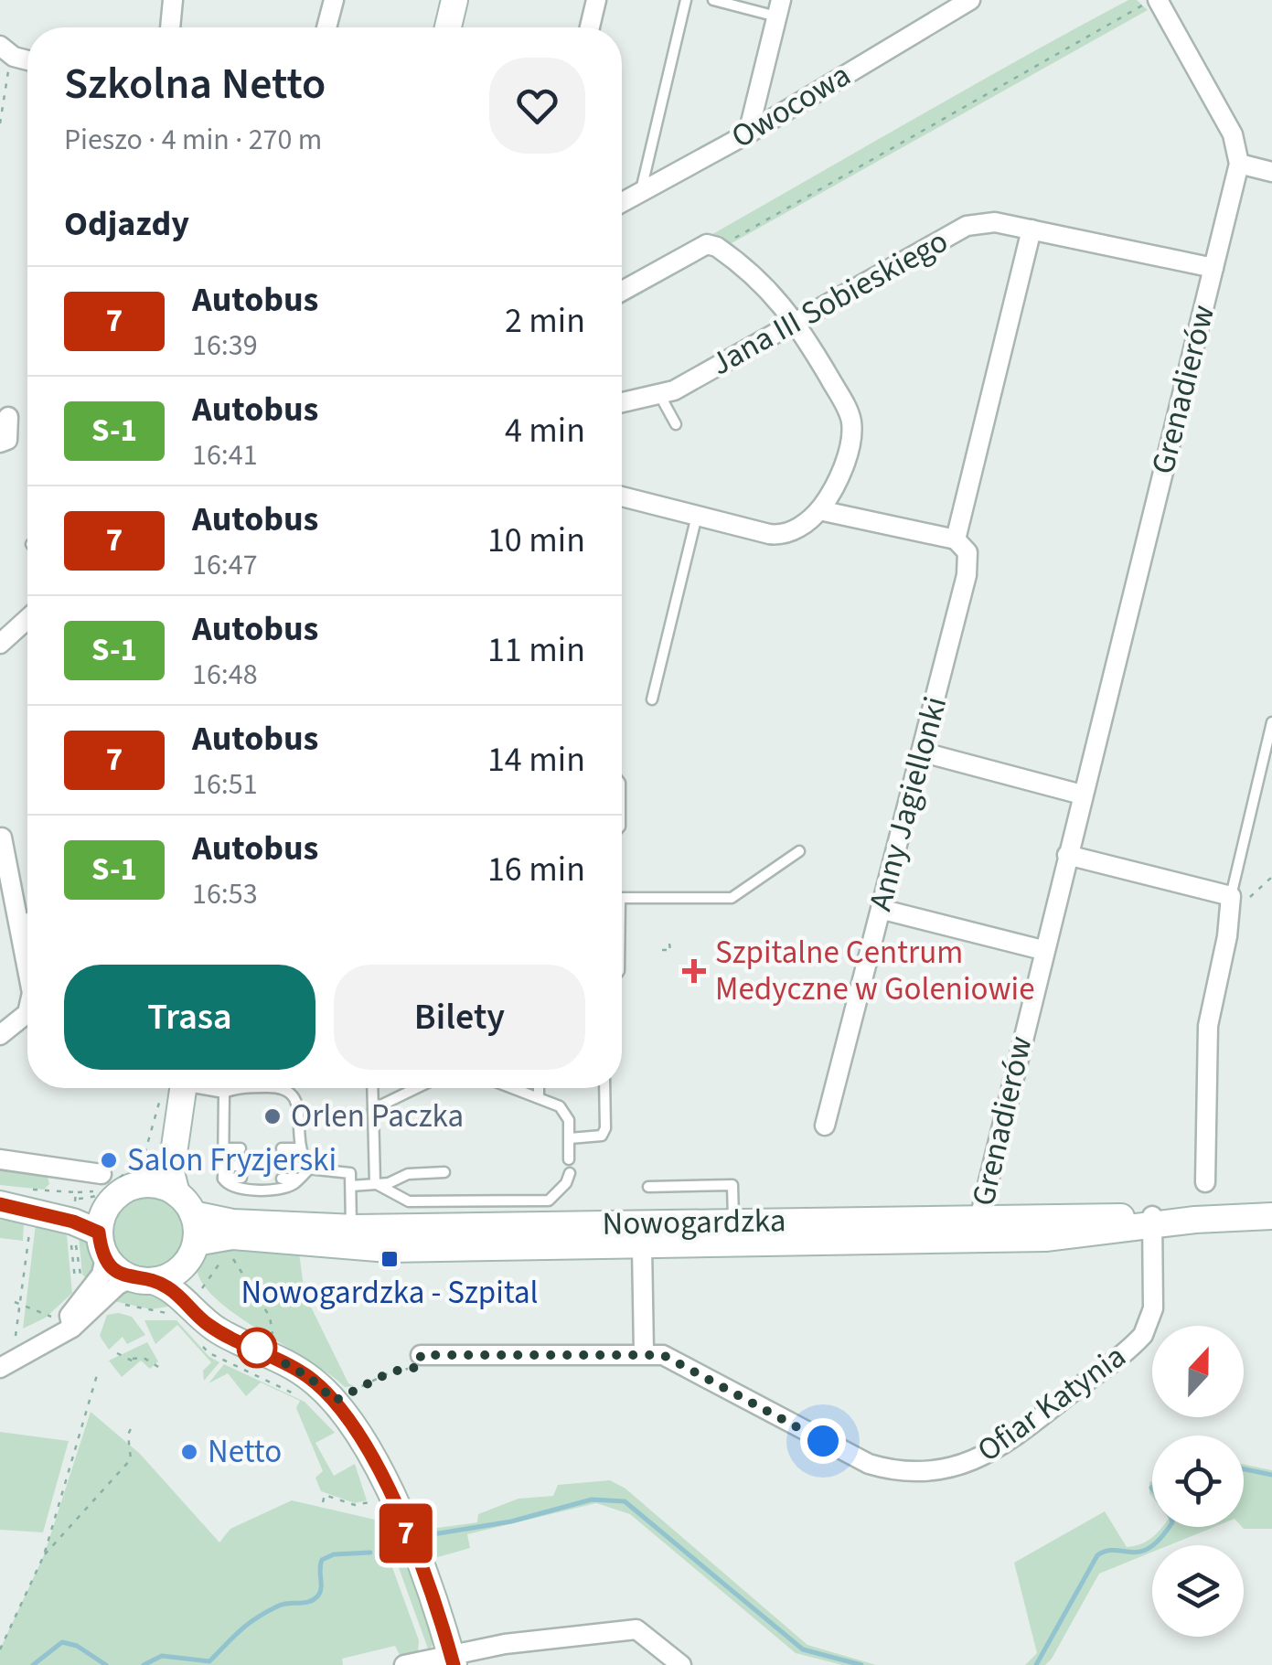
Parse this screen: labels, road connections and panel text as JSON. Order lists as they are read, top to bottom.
{
  "streets": {
    "street": [
      "Owocowa",
      "Jana III Sobieskiego",
      "Grenadierów",
      "Anny Jagiellonki",
      "Nowogardzka",
      "Ofiar Katynia"
    ]
  },
  "crossings": [
    ["Jana III Sobieskiego", "Grenadierów"],
    ["Jana III Sobieskiego", "Anny Jagiellonki"],
    ["Grenadierów", "Nowogardzka"],
    ["Nowogardzka", "Ofiar Katynia"]
  ],
  "places": {
    "health": ["Szpitalne Centrum Medyczne w Goleniowie"],
    "other": ["Orlen Paczka", "Salon Fryzjerski", "Netto"],
    "transit": ["Nowogardzka - Szpital"]
  },
  "lines": ["bus line 7"],
  "north": "top",
  "page": {
    "on_map": "7",
    "heading": [
      ["Szkolna Netto", "Pieszo · 4 min · 270 m"],
      "Odjazdy"
    ],
    "list": [
      {
        "mark": "7",
        "name": "Autobus",
        "note": "16:39",
        "value": "2 min"
      },
      {
        "mark": "S-1",
        "name": "Autobus",
        "note": "16:41",
        "value": "4 min"
      },
      {
        "mark": "7",
        "name": "Autobus",
        "note": "16:47",
        "value": "10 min"
      },
      {
        "mark": "S-1",
        "name": "Autobus",
        "note": "16:48",
        "value": "11 min"
      },
      {
        "mark": "7",
        "name": "Autobus",
        "note": "16:51",
        "value": "14 min"
      },
      {
        "mark": "S-1",
        "name": "Autobus",
        "note": "16:53",
        "value": "16 min"
      }
    ],
    "buttons": ["Trasa", "Bilety"]
  }
}
